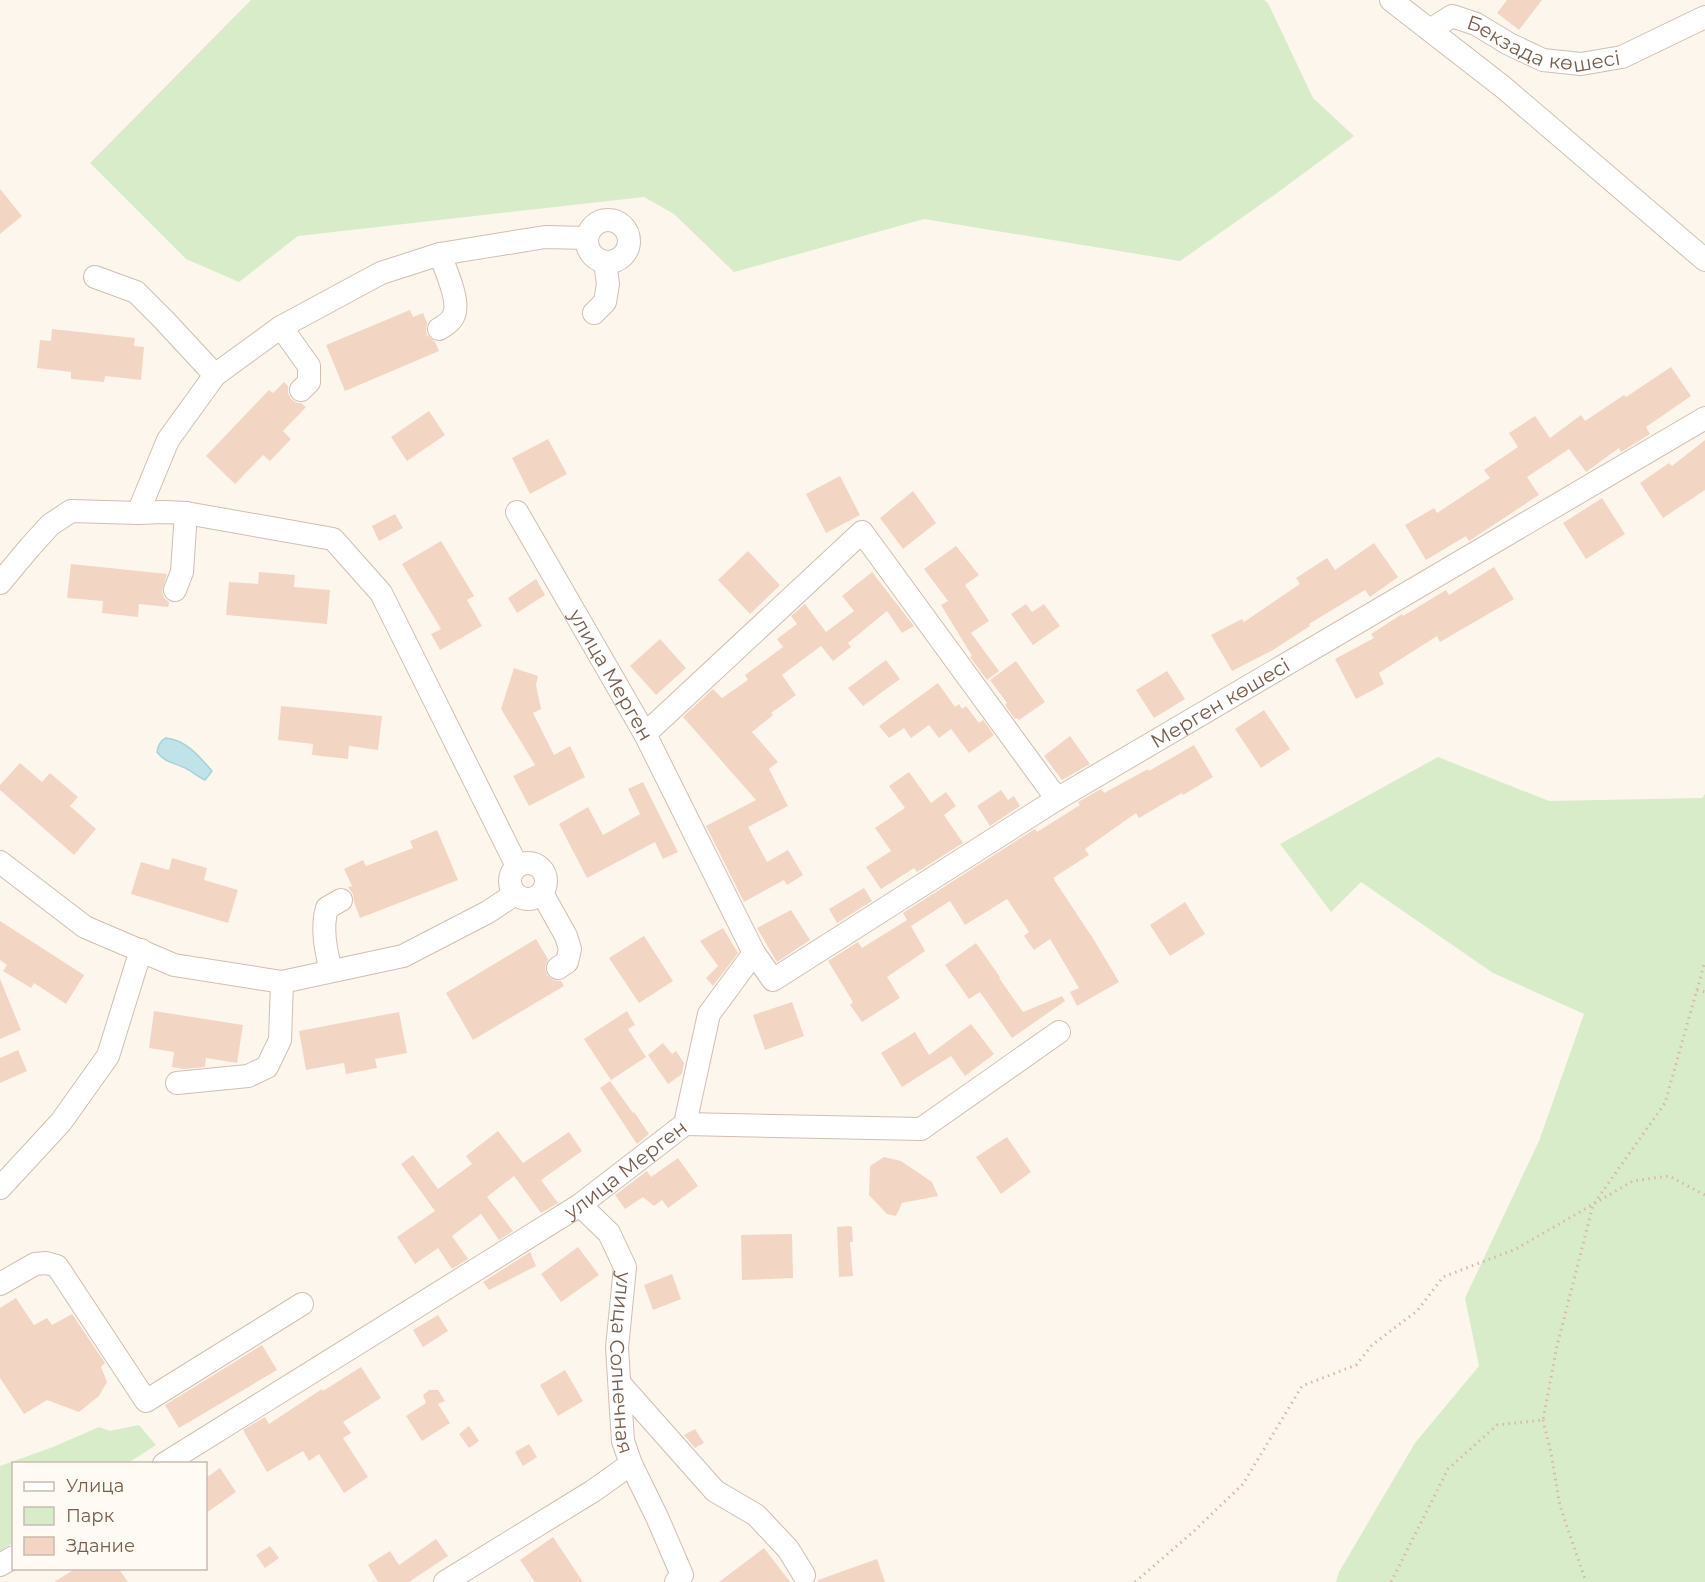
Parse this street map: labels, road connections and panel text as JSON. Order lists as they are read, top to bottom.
{
  "streets": {
    "street": [
      "Бекзада көшесі",
      "улица Мерген",
      "Мерген көшесі",
      "улица Солнечная"
    ]
  },
  "crossings": [
    ["улица Мерген", "Мерген көшесі"],
    ["улица Мерген", "улица Солнечная"]
  ],
  "legend": ["Улица", "Парк", "Здание"]
}
